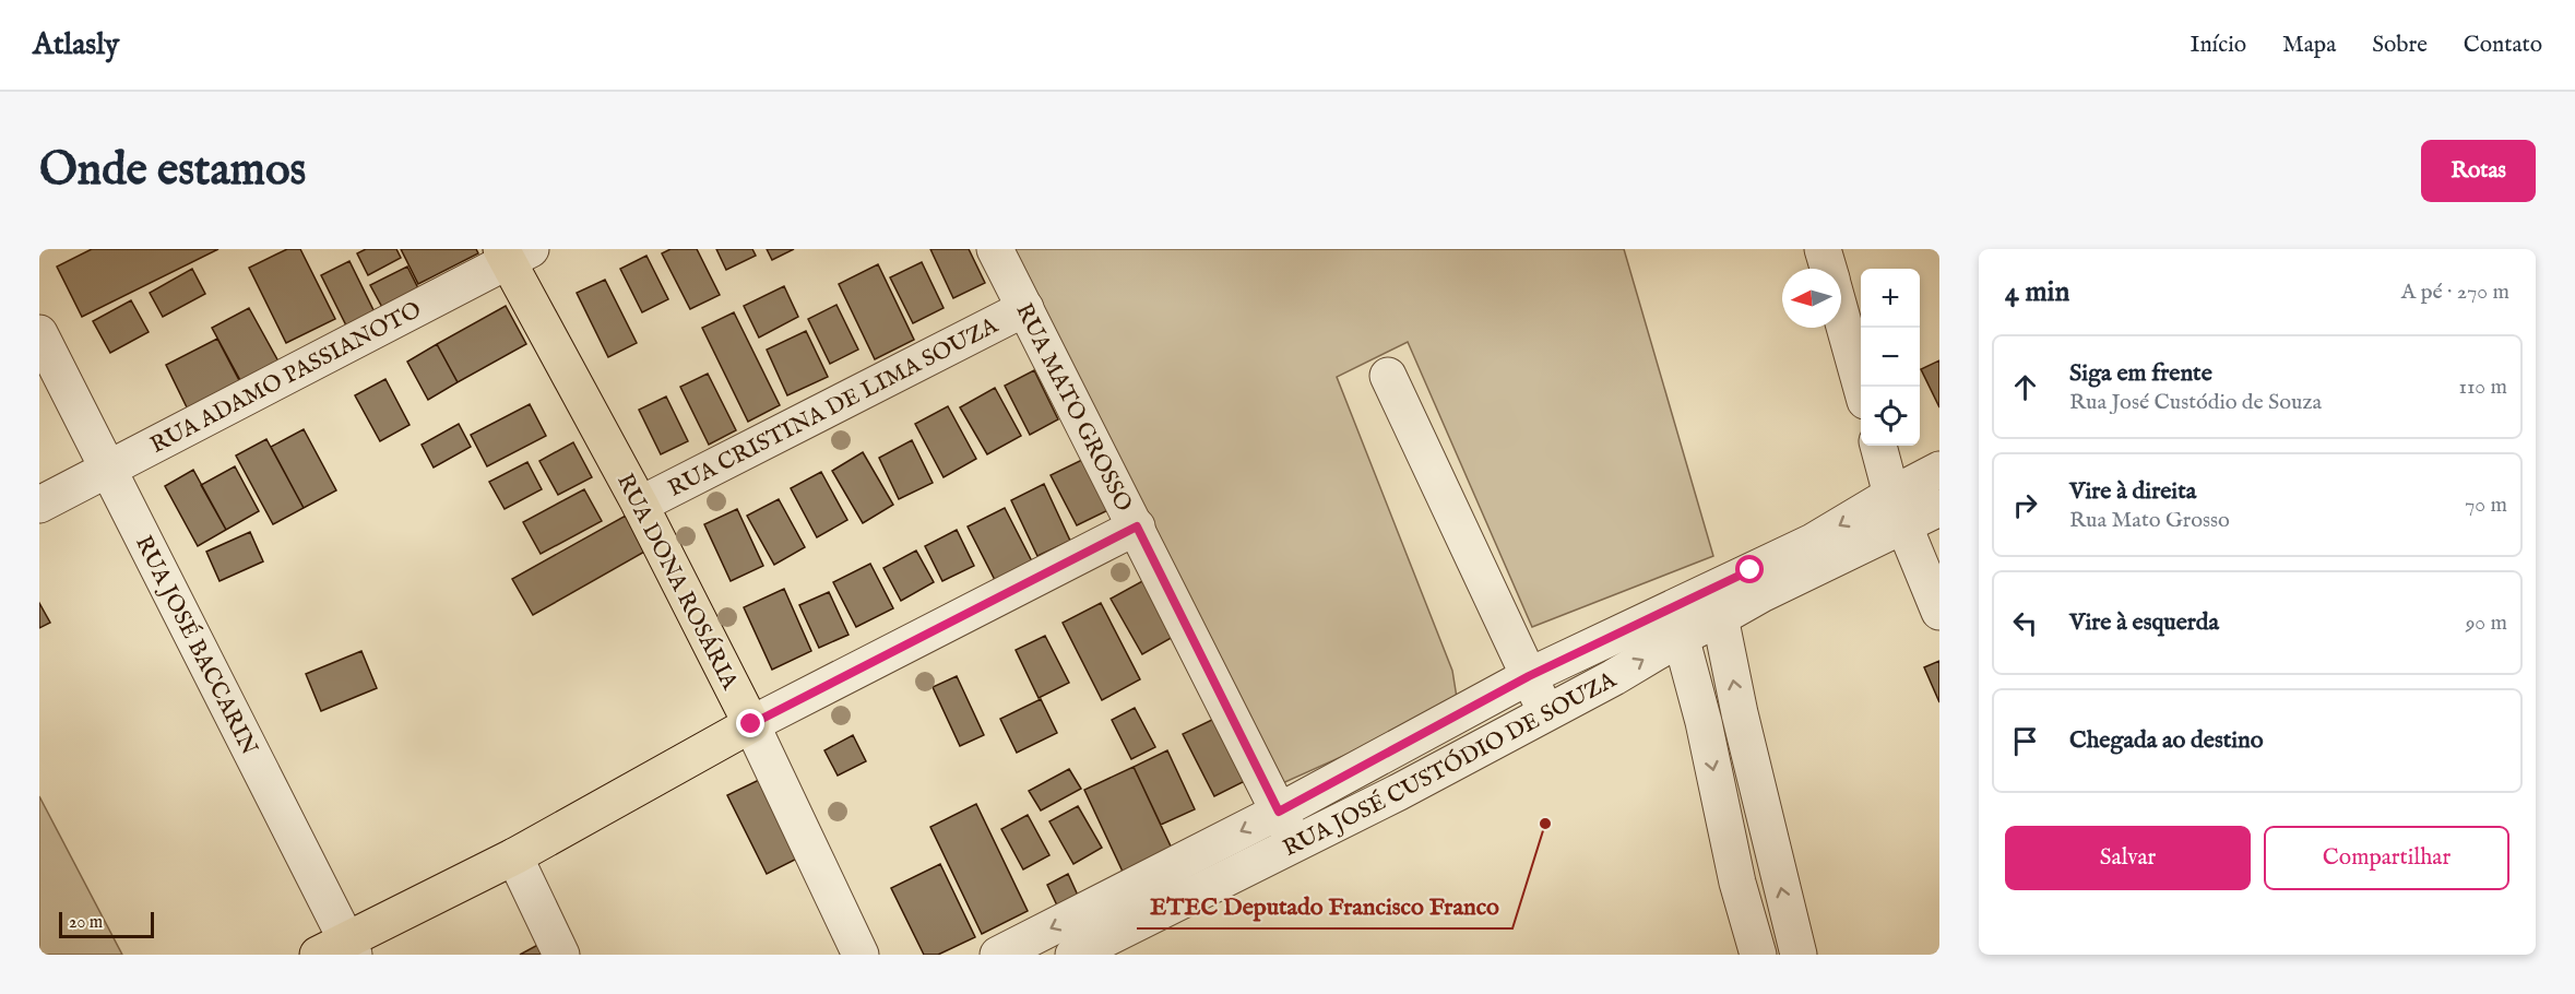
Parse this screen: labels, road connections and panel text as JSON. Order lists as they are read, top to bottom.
{
  "streets": {
    "main road": ["RUA DONA ROSÁRIA"],
    "street": [
      "RUA ADAMO PASSIANOTO",
      "RUA CRISTINA DE LIMA SOUZA",
      "RUA MATO GROSSO",
      "RUA JOSÉ BACCARIN",
      "RUA JOSÉ CUSTÓDIO DE SOUZA"
    ]
  },
  "crossings": [
    ["RUA ADAMO PASSIANOTO", "RUA DONA ROSÁRIA"],
    ["RUA ADAMO PASSIANOTO", "RUA JOSÉ BACCARIN"],
    ["RUA CRISTINA DE LIMA SOUZA", "RUA MATO GROSSO"],
    ["RUA CRISTINA DE LIMA SOUZA", "RUA DONA ROSÁRIA"],
    ["RUA MATO GROSSO", "RUA JOSÉ CUSTÓDIO DE SOUZA"]
  ],
  "places": ["ETEC Deputado Francisco Franco"],
  "scale_bar": "20 m",
  "north": "left",
  "page": {
    "header": "Atlasly",
    "nav": [
      "Início",
      "Mapa",
      "Sobre",
      "Contato"
    ],
    "buttons": [
      "Rotas",
      ["Salvar", "Compartilhar"]
    ],
    "title": "Onde estamos",
    "heading": ["4 min", "A pé · 270 m"],
    "map_buttons": ["+", "−"],
    "list": [
      ["Siga em frente", "Rua José Custódio de Souza", "110 m"],
      ["Vire à direita", "Rua Mato Grosso", "70 m"],
      ["Vire à esquerda", "90 m"],
      "Chegada ao destino"
    ],
    "scale": "20 m"
  }
}
